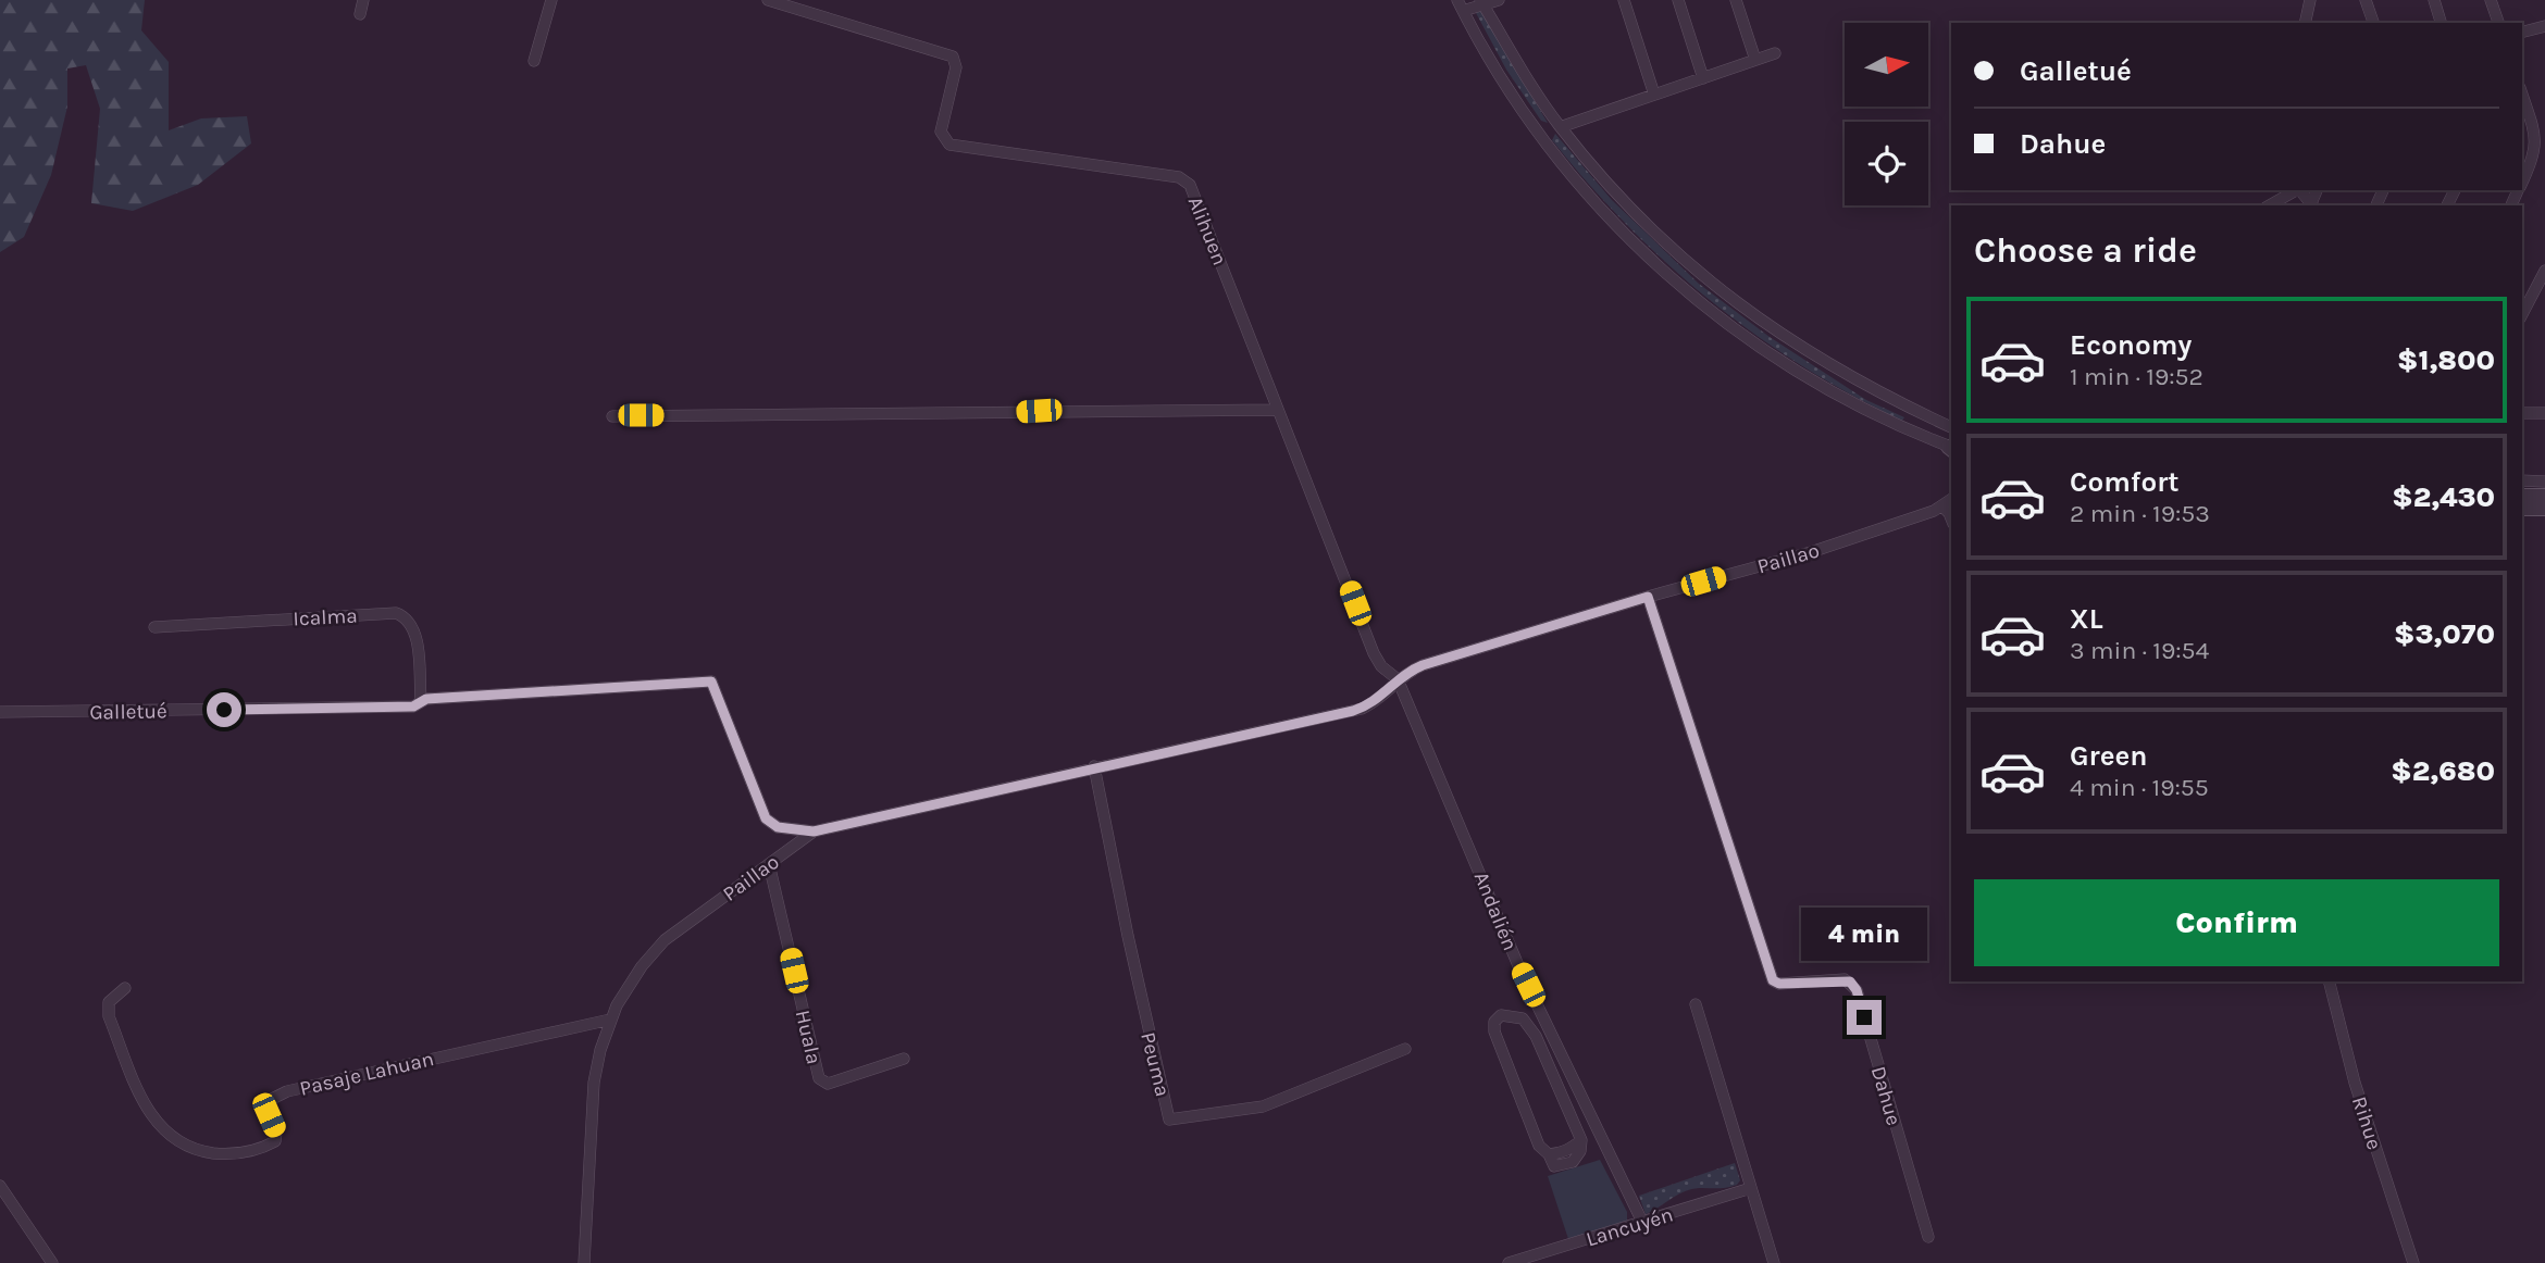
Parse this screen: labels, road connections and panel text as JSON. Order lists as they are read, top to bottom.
{
  "streets": {
    "street": [
      "Alihuen",
      "Paillao",
      "Icalma",
      "Galletué",
      "Andalién",
      "Huala",
      "Peuma",
      "Pasaje Lahuan",
      "Dahue",
      "Rihue",
      "Lancuyén"
    ]
  },
  "crossings": [
    ["Alihuen", "Paillao"],
    ["Alihuen", "Andalién"],
    ["Paillao", "Galletué"],
    ["Paillao", "Andalién"],
    ["Paillao", "Huala"],
    ["Paillao", "Peuma"],
    ["Paillao", "Pasaje Lahuan"],
    ["Paillao", "Dahue"],
    ["Icalma", "Galletué"],
    ["Andalién", "Lancuyén"]
  ],
  "north": "right",
  "page": {
    "banner": ["Galletué", "Dahue"],
    "heading": "Choose a ride",
    "list": [
      {
        "name": "Economy",
        "note": "1 min · 19:52",
        "value": "$1,800"
      },
      {
        "name": "Comfort",
        "note": "2 min · 19:53",
        "value": "$2,430"
      },
      {
        "name": "XL",
        "note": "3 min · 19:54",
        "value": "$3,070"
      },
      {
        "name": "Green",
        "note": "4 min · 19:55",
        "value": "$2,680"
      }
    ],
    "buttons": "Confirm",
    "bubble": "4 min"
  }
}
